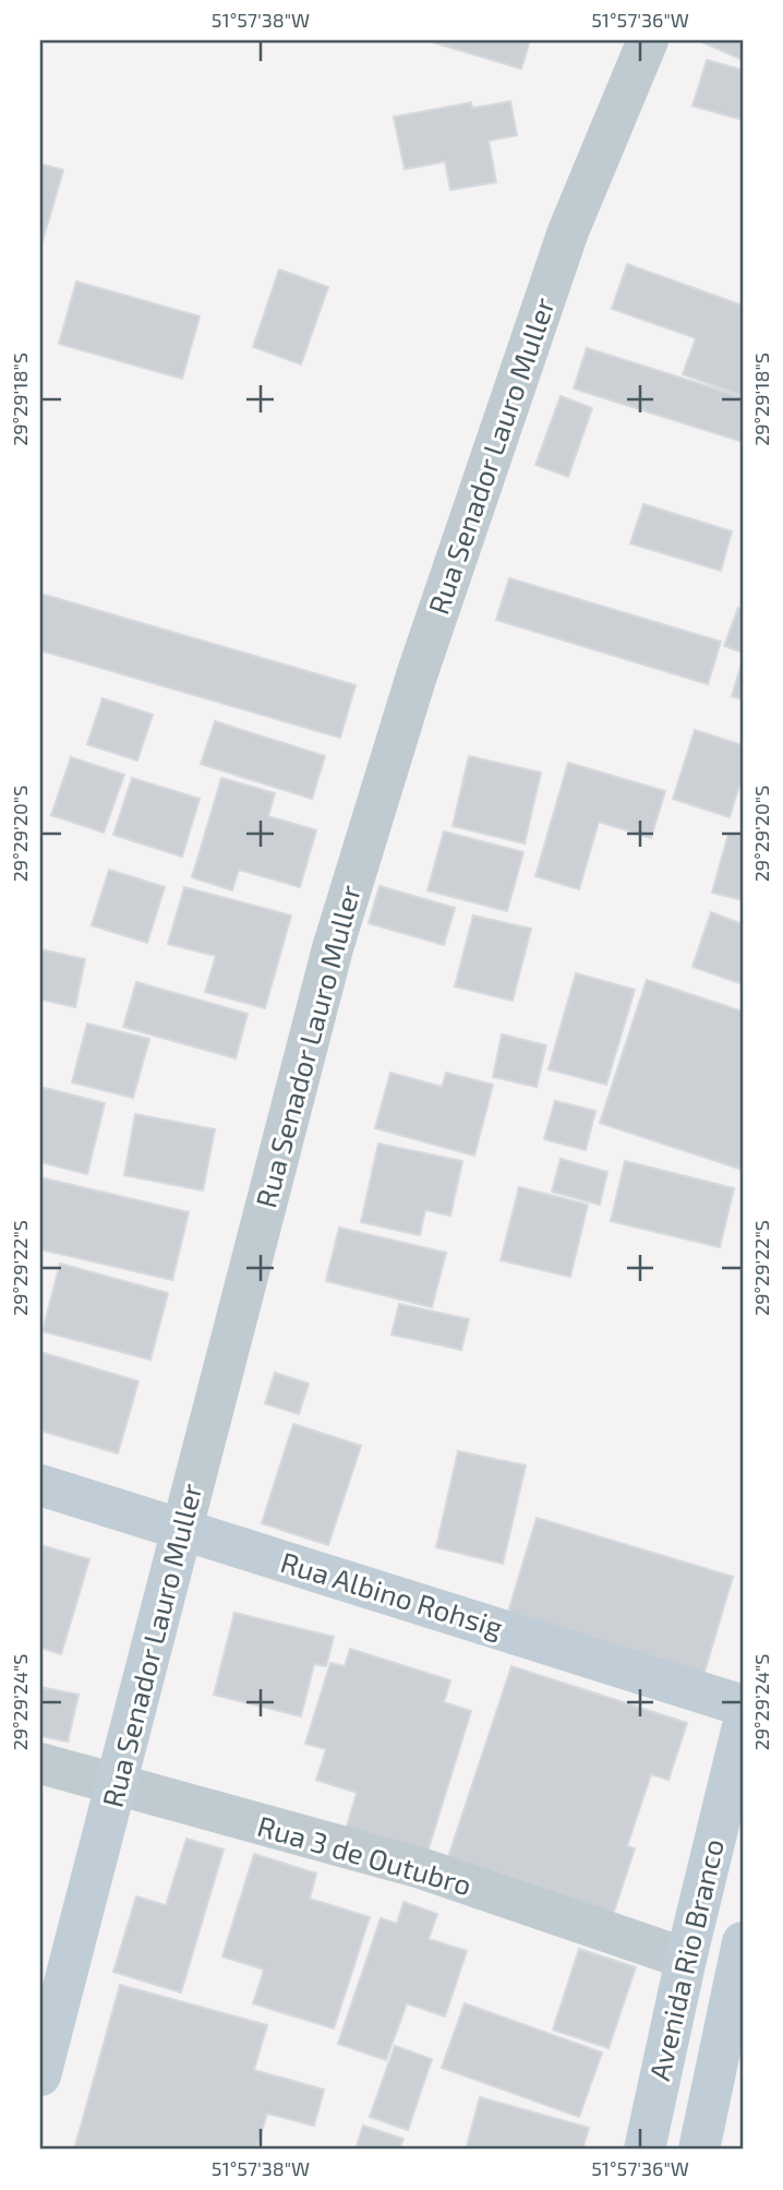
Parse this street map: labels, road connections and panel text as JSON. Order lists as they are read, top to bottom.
{
  "streets": {
    "street": [
      "Rua Senador Lauro Muller",
      "Rua Albino Rohsig",
      "Rua 3 de Outubro",
      "Avenida Rio Branco"
    ]
  },
  "crossings": [
    ["Rua Senador Lauro Muller", "Rua Albino Rohsig"],
    ["Rua Senador Lauro Muller", "Rua 3 de Outubro"],
    ["Rua 3 de Outubro", "Avenida Rio Branco"]
  ],
  "coordinates": [
    "51°57'38\"W",
    "51°57'36\"W",
    "29°29'18\"S",
    "29°29'20\"S",
    "29°29'22\"S",
    "29°29'24\"S"
  ]
}
